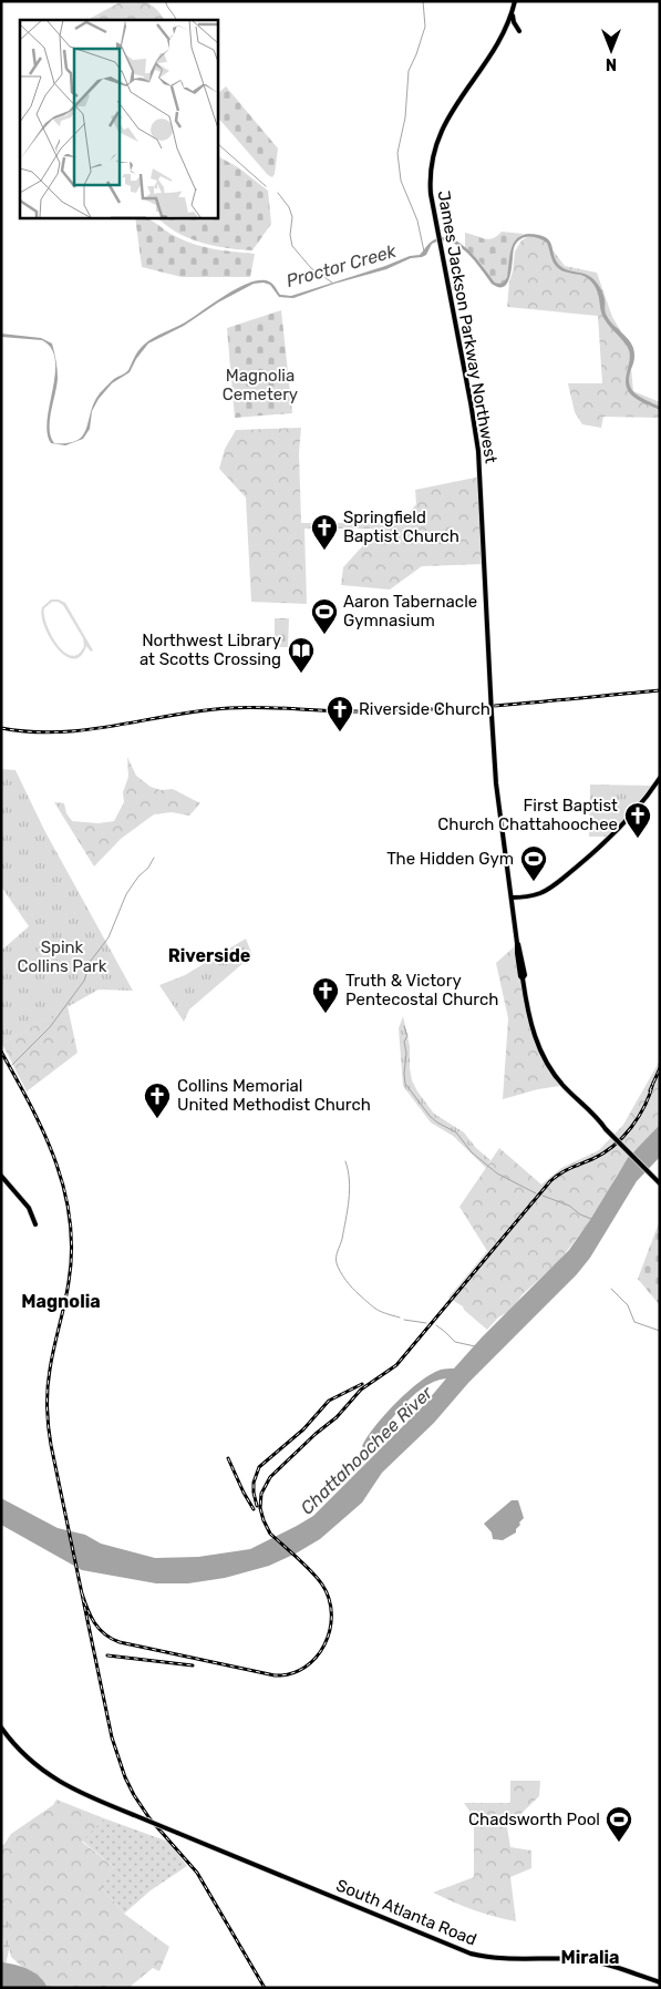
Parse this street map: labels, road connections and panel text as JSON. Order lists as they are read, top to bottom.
{
  "streets": {
    "main road": ["James Jackson Parkway Northwest", "South Atlanta Road"]
  },
  "districts": ["Riverside", "Magnolia", "Miralia"],
  "water": ["Proctor Creek", "Chattahoochee River"],
  "parks": ["Magnolia Cemetery", "Spink Collins Park"],
  "places": {
    "church": [
      "Springfield Baptist Church",
      "Riverside Church",
      "First Baptist Church Chattahoochee",
      "Truth & Victory Pentecostal Church",
      "Collins Memorial United Methodist Church"
    ],
    "sports": ["Aaron Tabernacle Gymnasium", "The Hidden Gym", "Chadsworth Pool"],
    "library": ["Northwest Library at Scotts Crossing"]
  },
  "north": "bottom"
}
